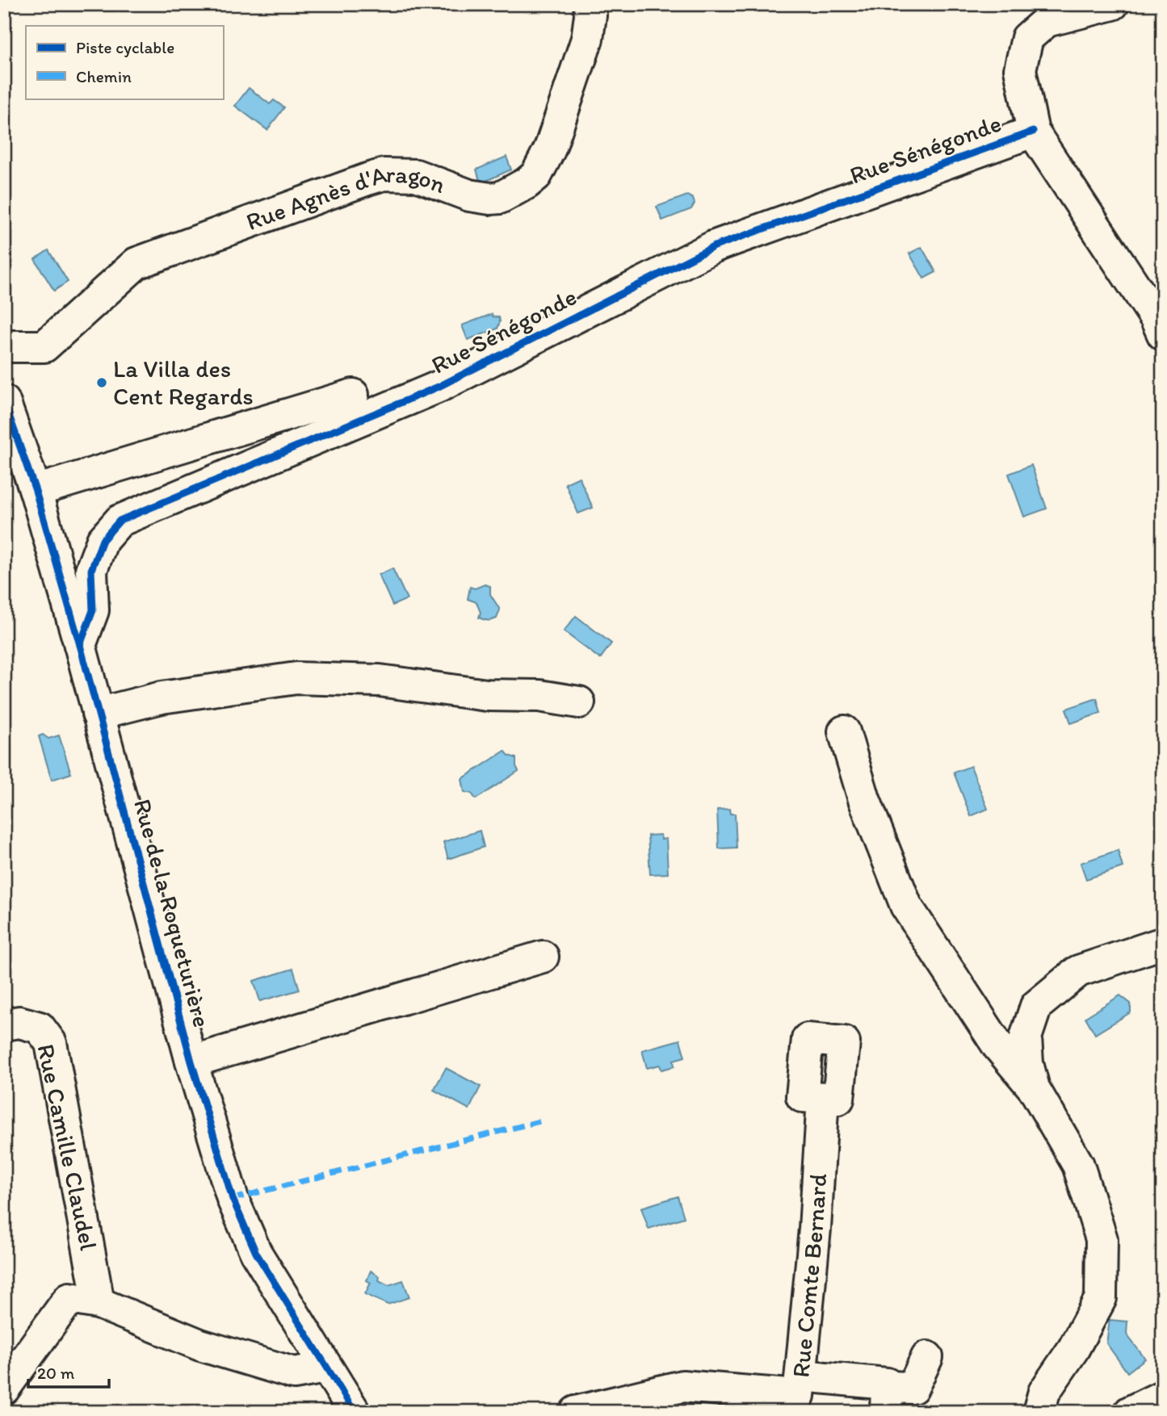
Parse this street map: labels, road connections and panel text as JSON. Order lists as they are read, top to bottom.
{
  "streets": {
    "street": [
      "Rue Sénégonde",
      "Rue Agnès d'Aragon",
      "Rue de la Roqueturière",
      "Rue Camille Claudel",
      "Rue Comte Bernard"
    ]
  },
  "crossings": [
    ["Rue Sénégonde", "Rue de la Roqueturière"]
  ],
  "places": ["La Villa des Cent Regards"],
  "legend": ["Piste cyclable", "Chemin"],
  "scale_bar": "20 m"
}
